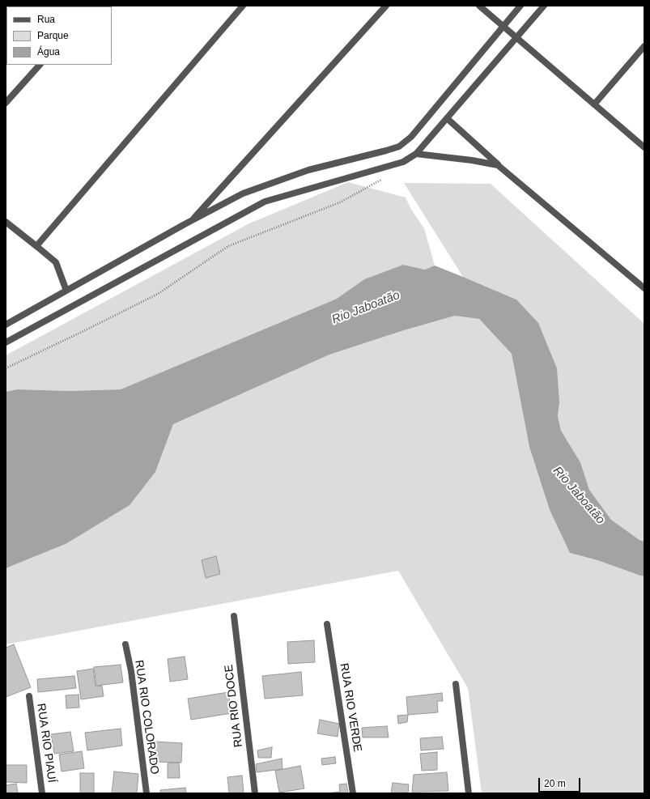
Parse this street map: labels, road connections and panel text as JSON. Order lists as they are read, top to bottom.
{
  "streets": {
    "street": [
      "RUA RIO DOCE",
      "RUA RIO VERDE",
      "RUA RIO COLORADO",
      "RUA RIO PIAUÍ"
    ]
  },
  "water": ["Rio Jaboatão"],
  "legend": ["Rua", "Parque", "Água"],
  "scale_bar": "20 m"
}
